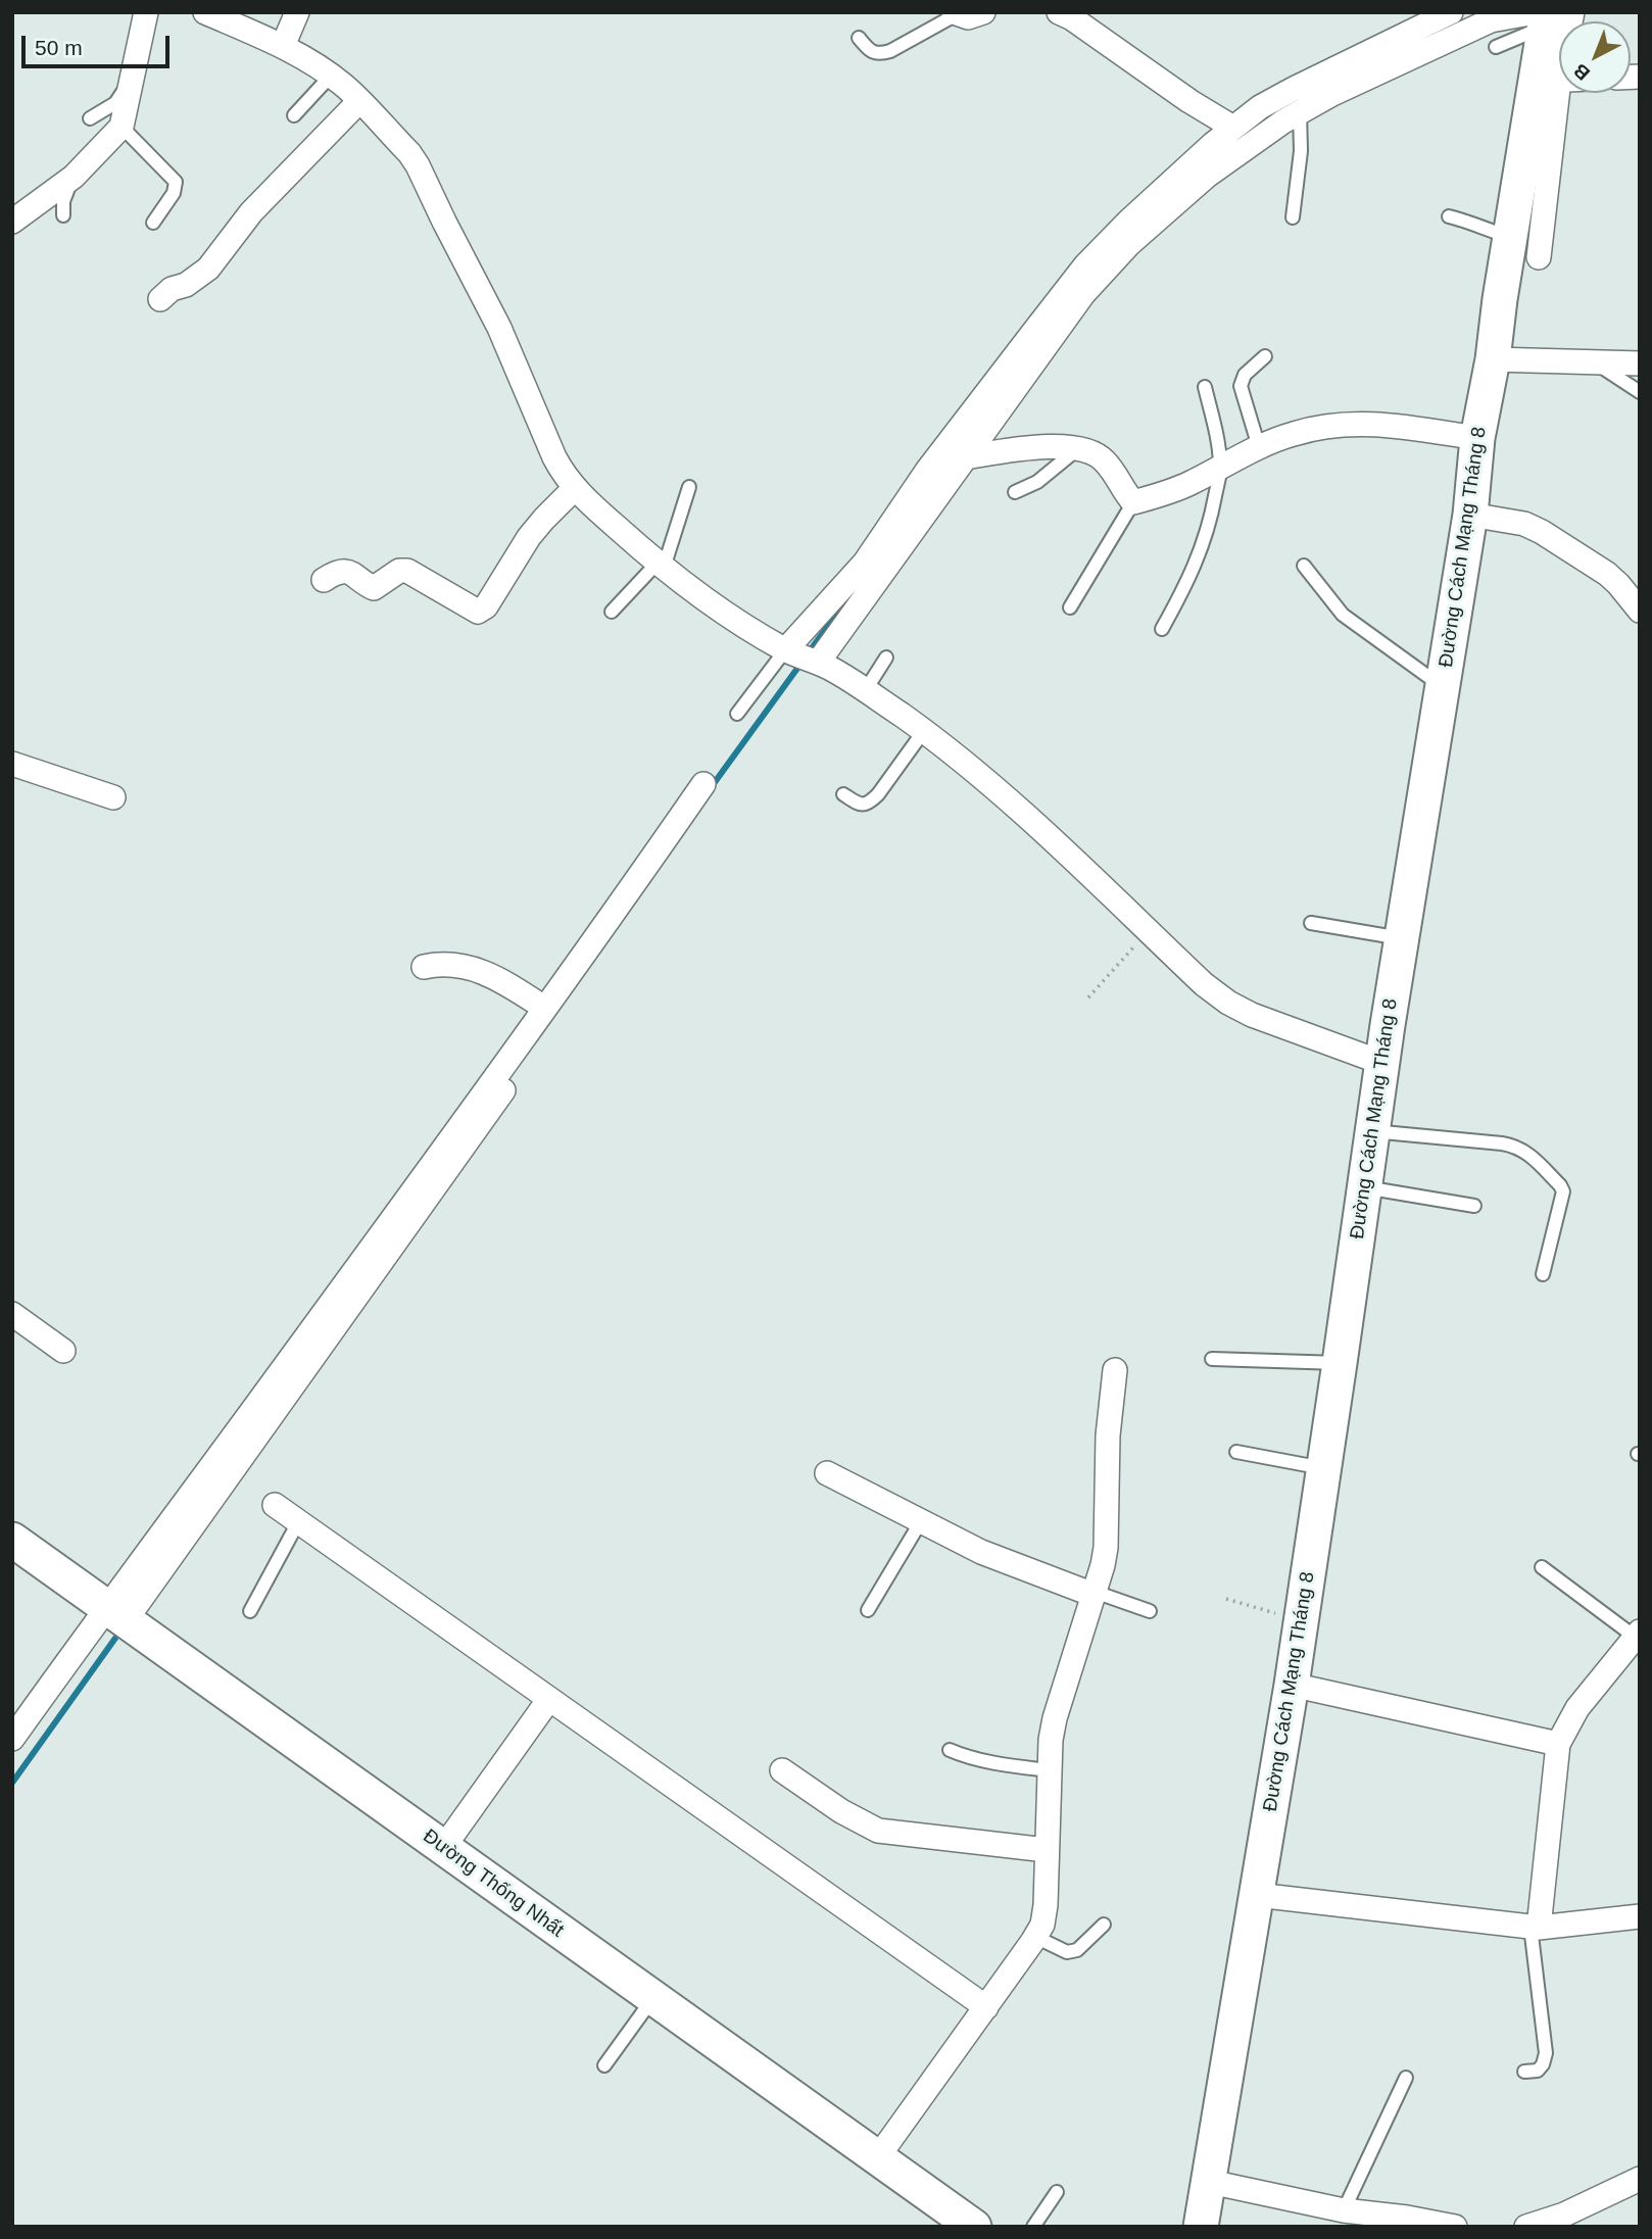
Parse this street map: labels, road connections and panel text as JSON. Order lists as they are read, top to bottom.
{
  "streets": {
    "street": ["Đường Cách Mạng Tháng 8", "Đường Thống Nhất"]
  },
  "scale_bar": "50 m",
  "north": "bottom left"
}
